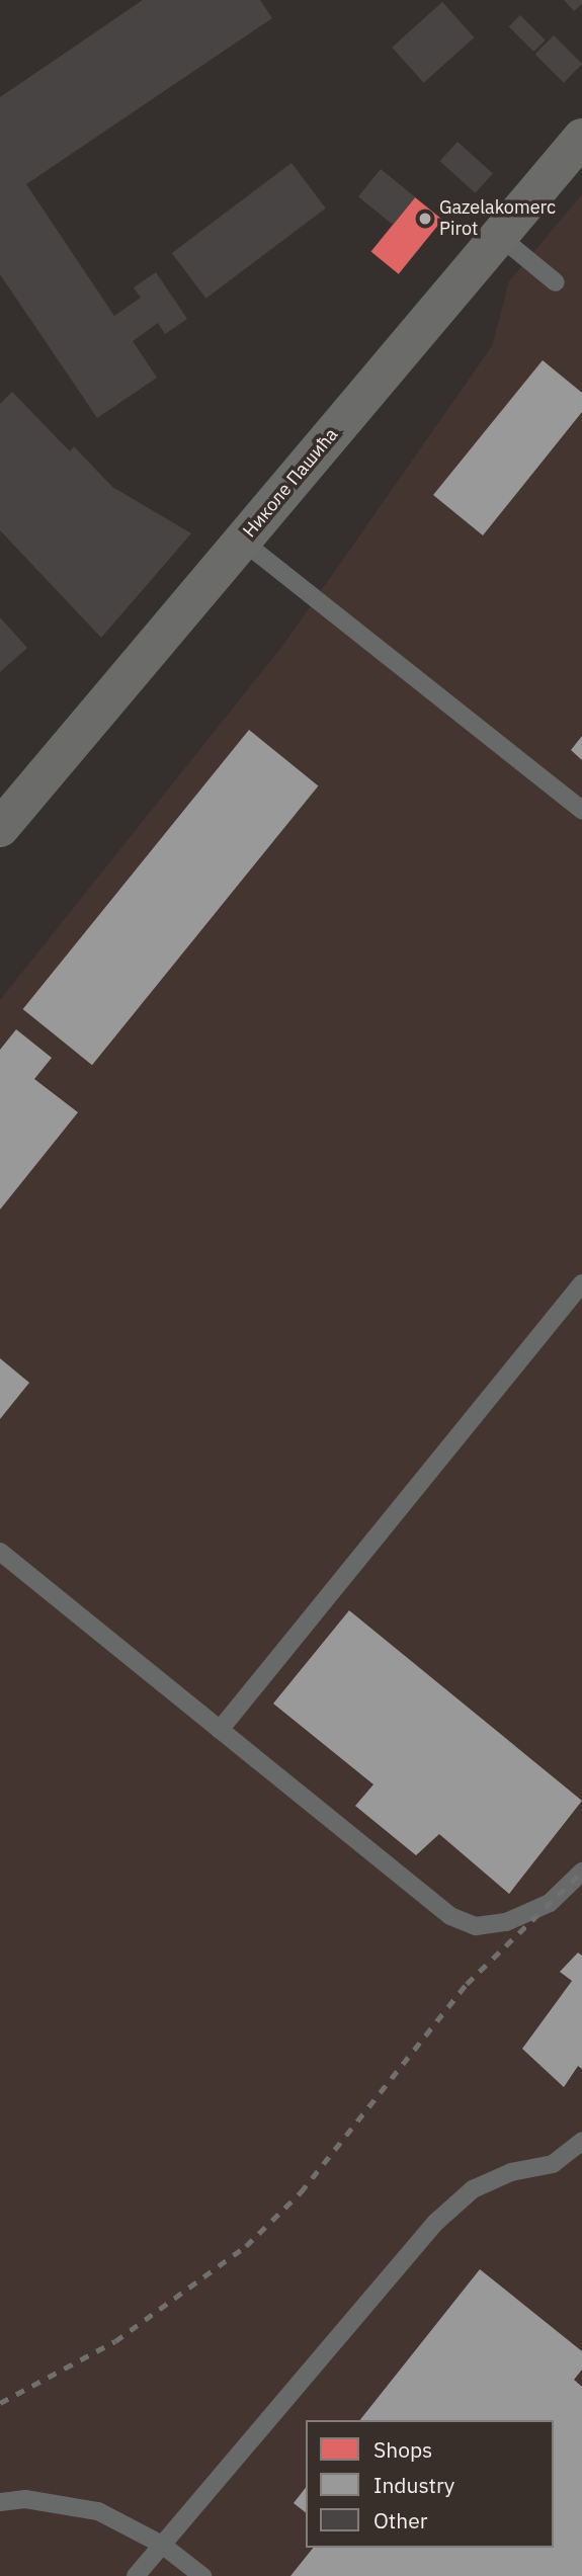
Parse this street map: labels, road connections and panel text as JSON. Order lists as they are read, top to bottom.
{
  "streets": {
    "main road": ["Николе Пашића"]
  },
  "places": ["Gazelakomerc Pirot"],
  "legend": ["Shops", "Industry", "Other"]
}
